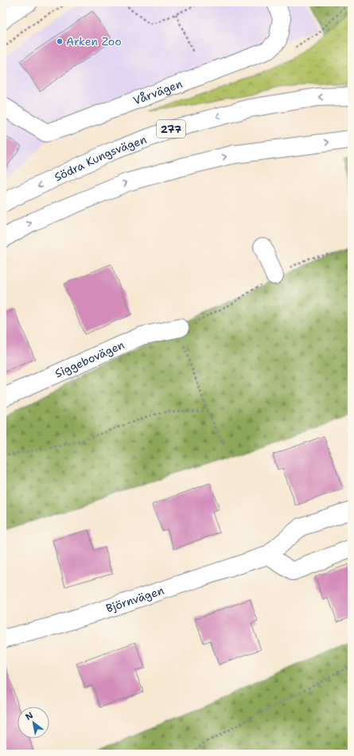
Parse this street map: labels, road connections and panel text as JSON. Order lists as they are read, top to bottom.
{
  "streets": {
    "main road": [
      "Vårvägen",
      "277",
      "Södra Kungsvägen",
      "Siggebovägen",
      "Björnvägen"
    ]
  },
  "places": ["Arken Zoo"],
  "north": "top left"
}
